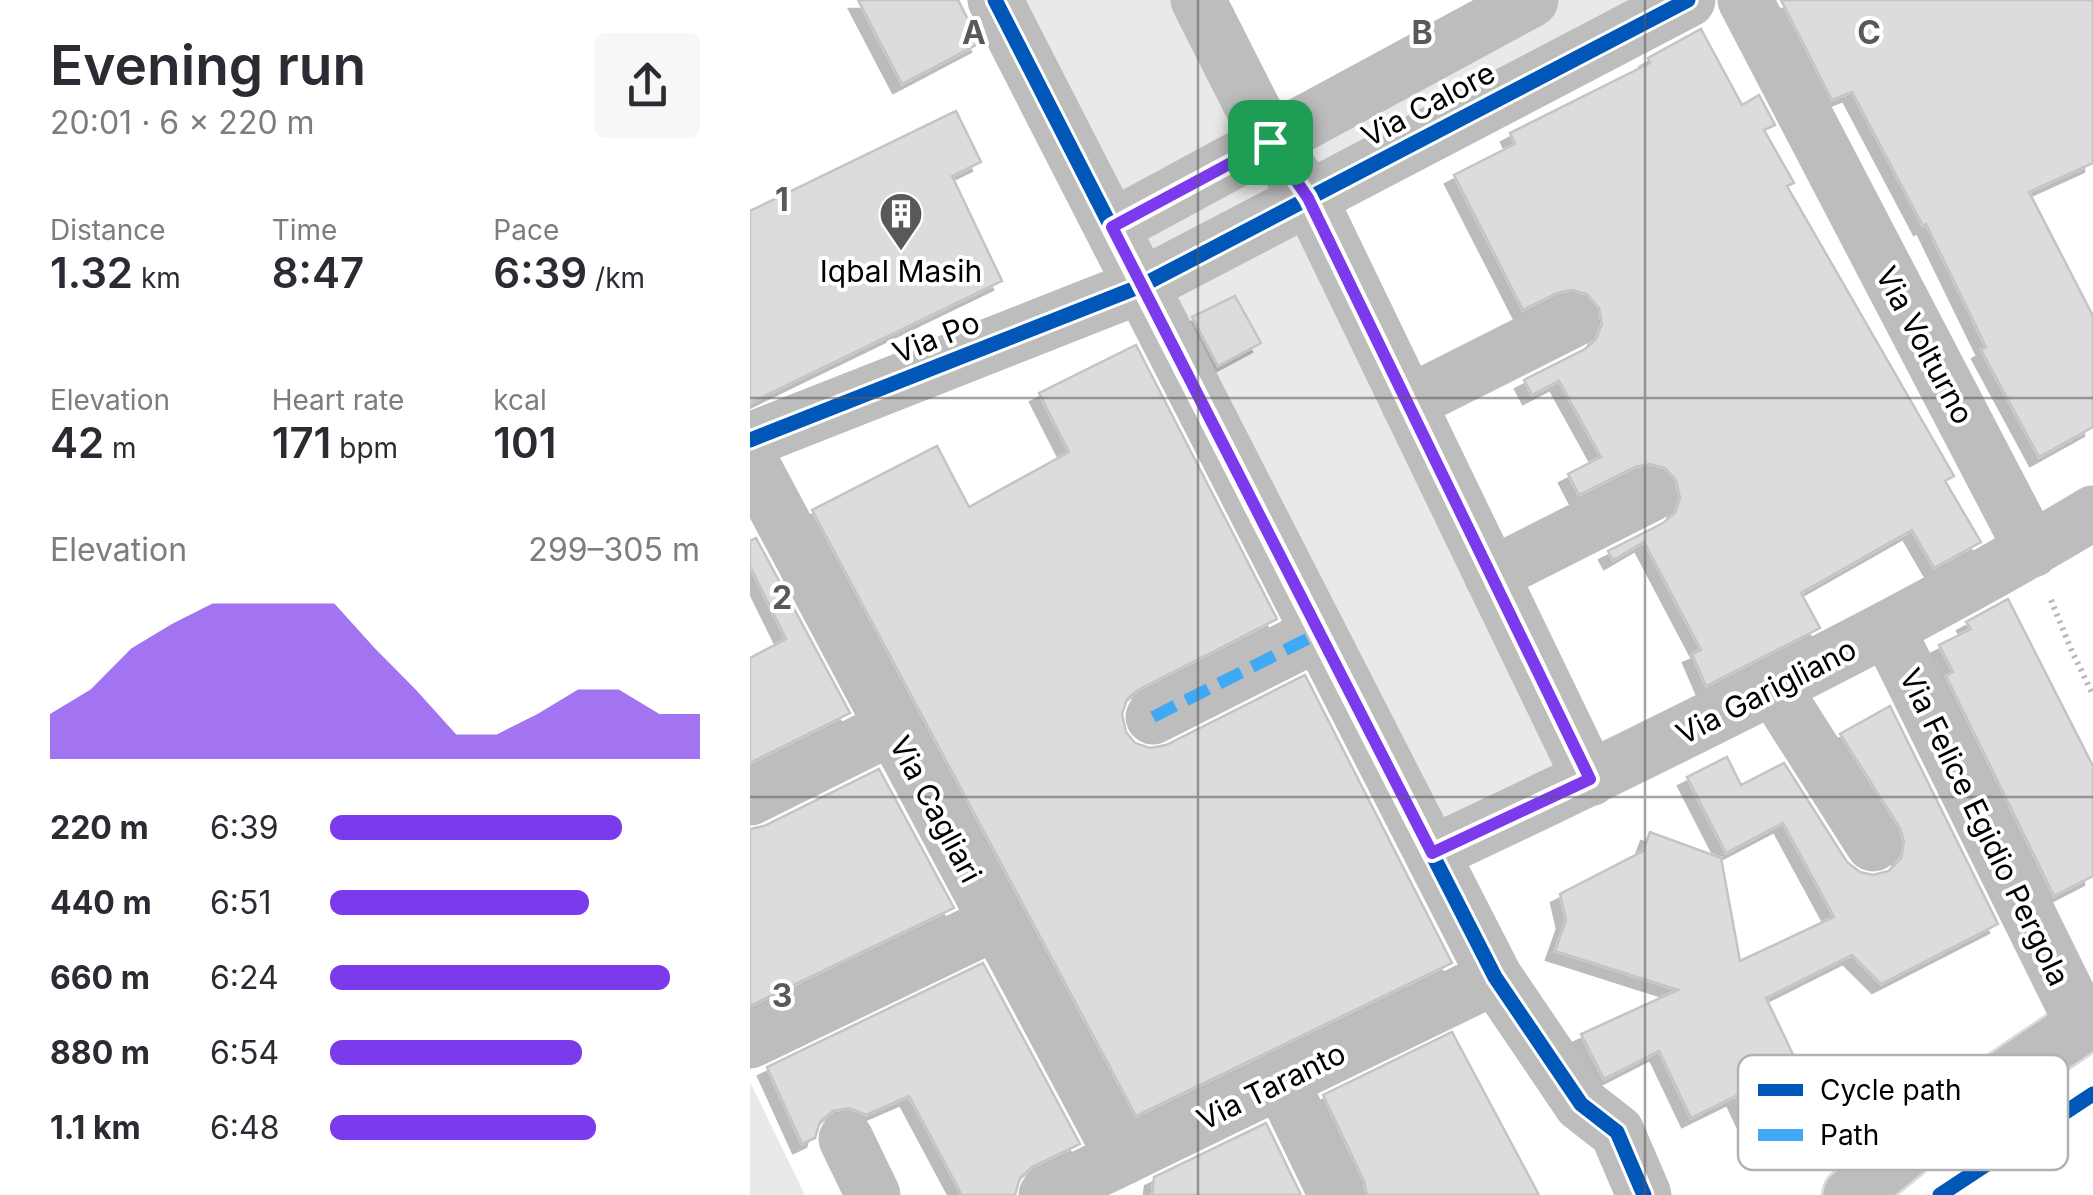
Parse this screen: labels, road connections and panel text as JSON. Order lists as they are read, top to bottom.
{
  "streets": {
    "street": [
      "Via Calore",
      "Via Po",
      "Via Volturno",
      "Via Garigliano",
      "Via Cagliari",
      "Via Felice Egidio Pergola",
      "Via Taranto"
    ]
  },
  "crossings": [
    ["Via Calore", "Via Po"],
    ["Via Volturno", "Via Garigliano"],
    ["Via Garigliano", "Via Felice Egidio Pergola"],
    ["Via Cagliari", "Via Taranto"]
  ],
  "places": {
    "building": ["Iqbal Masih"]
  },
  "legend": ["Cycle path", "Path"],
  "page": {
    "heading": ["Evening run", "20:01 · 6 × 220 m"],
    "stats": [
      ["Distance", "1.32 km"],
      ["Time", "8:47"],
      ["Pace", "6:39 /km"],
      ["Elevation", "42 m"],
      ["Heart rate", "171 bpm"],
      ["kcal", "101"]
    ],
    "chart": ["Elevation", "299–305 m"],
    "list": [
      {
        "name": "220 m",
        "note": "6:39"
      },
      {
        "name": "440 m",
        "note": "6:51"
      },
      {
        "name": "660 m",
        "note": "6:24"
      },
      {
        "name": "880 m",
        "note": "6:54"
      },
      {
        "name": "1.1 km",
        "note": "6:48"
      }
    ]
  },
  "grid": {
    "columns": ["A", "B", "C"],
    "rows": ["1", "2", "3"]
  }
}
